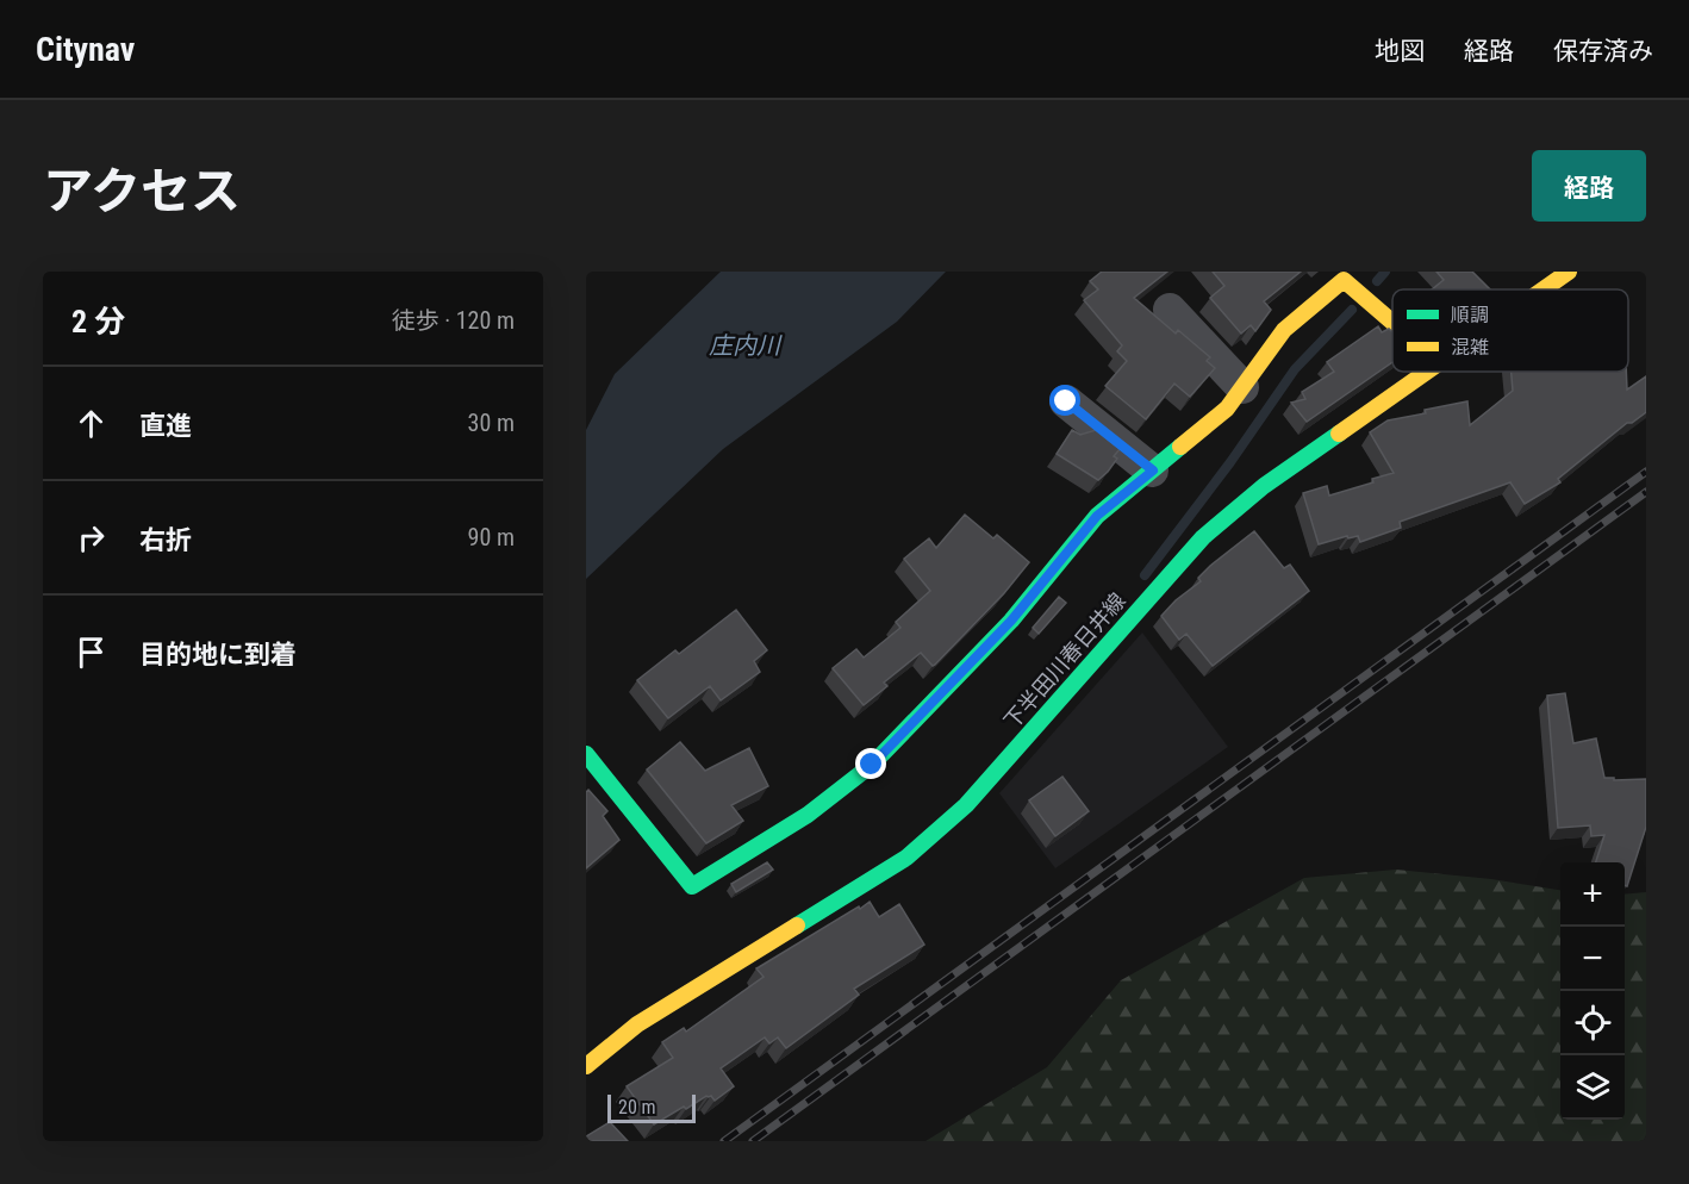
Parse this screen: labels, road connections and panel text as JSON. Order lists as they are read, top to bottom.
{
  "streets": {
    "main road": ["下半田川春日井線"]
  },
  "water": ["庄内川"],
  "legend": ["順調", "混雑"],
  "scale_bar": "20 m",
  "page": {
    "header": "Citynav",
    "nav": ["地図", "経路", "保存済み"],
    "title": "アクセス",
    "buttons": "経路",
    "heading": ["2 分", "徒歩 · 120 m"],
    "list": [
      ["直進", "30 m"],
      ["右折", "90 m"],
      "目的地に到着"
    ],
    "map_buttons": ["+", "−"],
    "scale": "20 m"
  }
}
